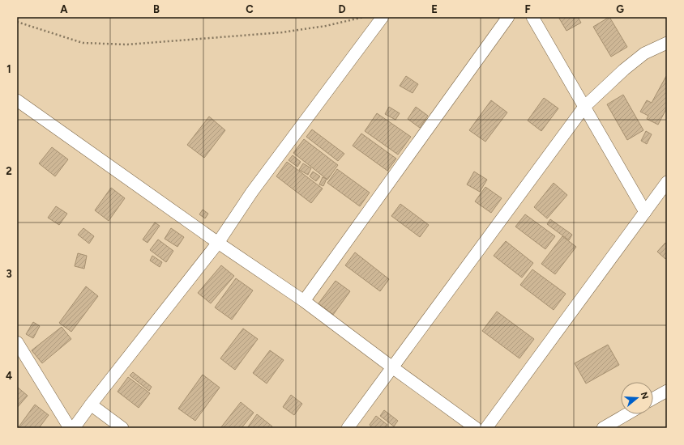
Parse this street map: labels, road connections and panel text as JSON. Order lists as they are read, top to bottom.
{
  "north": "right",
  "grid": {
    "columns": [
      "A",
      "B",
      "C",
      "D",
      "E",
      "F",
      "G"
    ],
    "rows": [
      "1",
      "2",
      "3",
      "4"
    ]
  }
}
